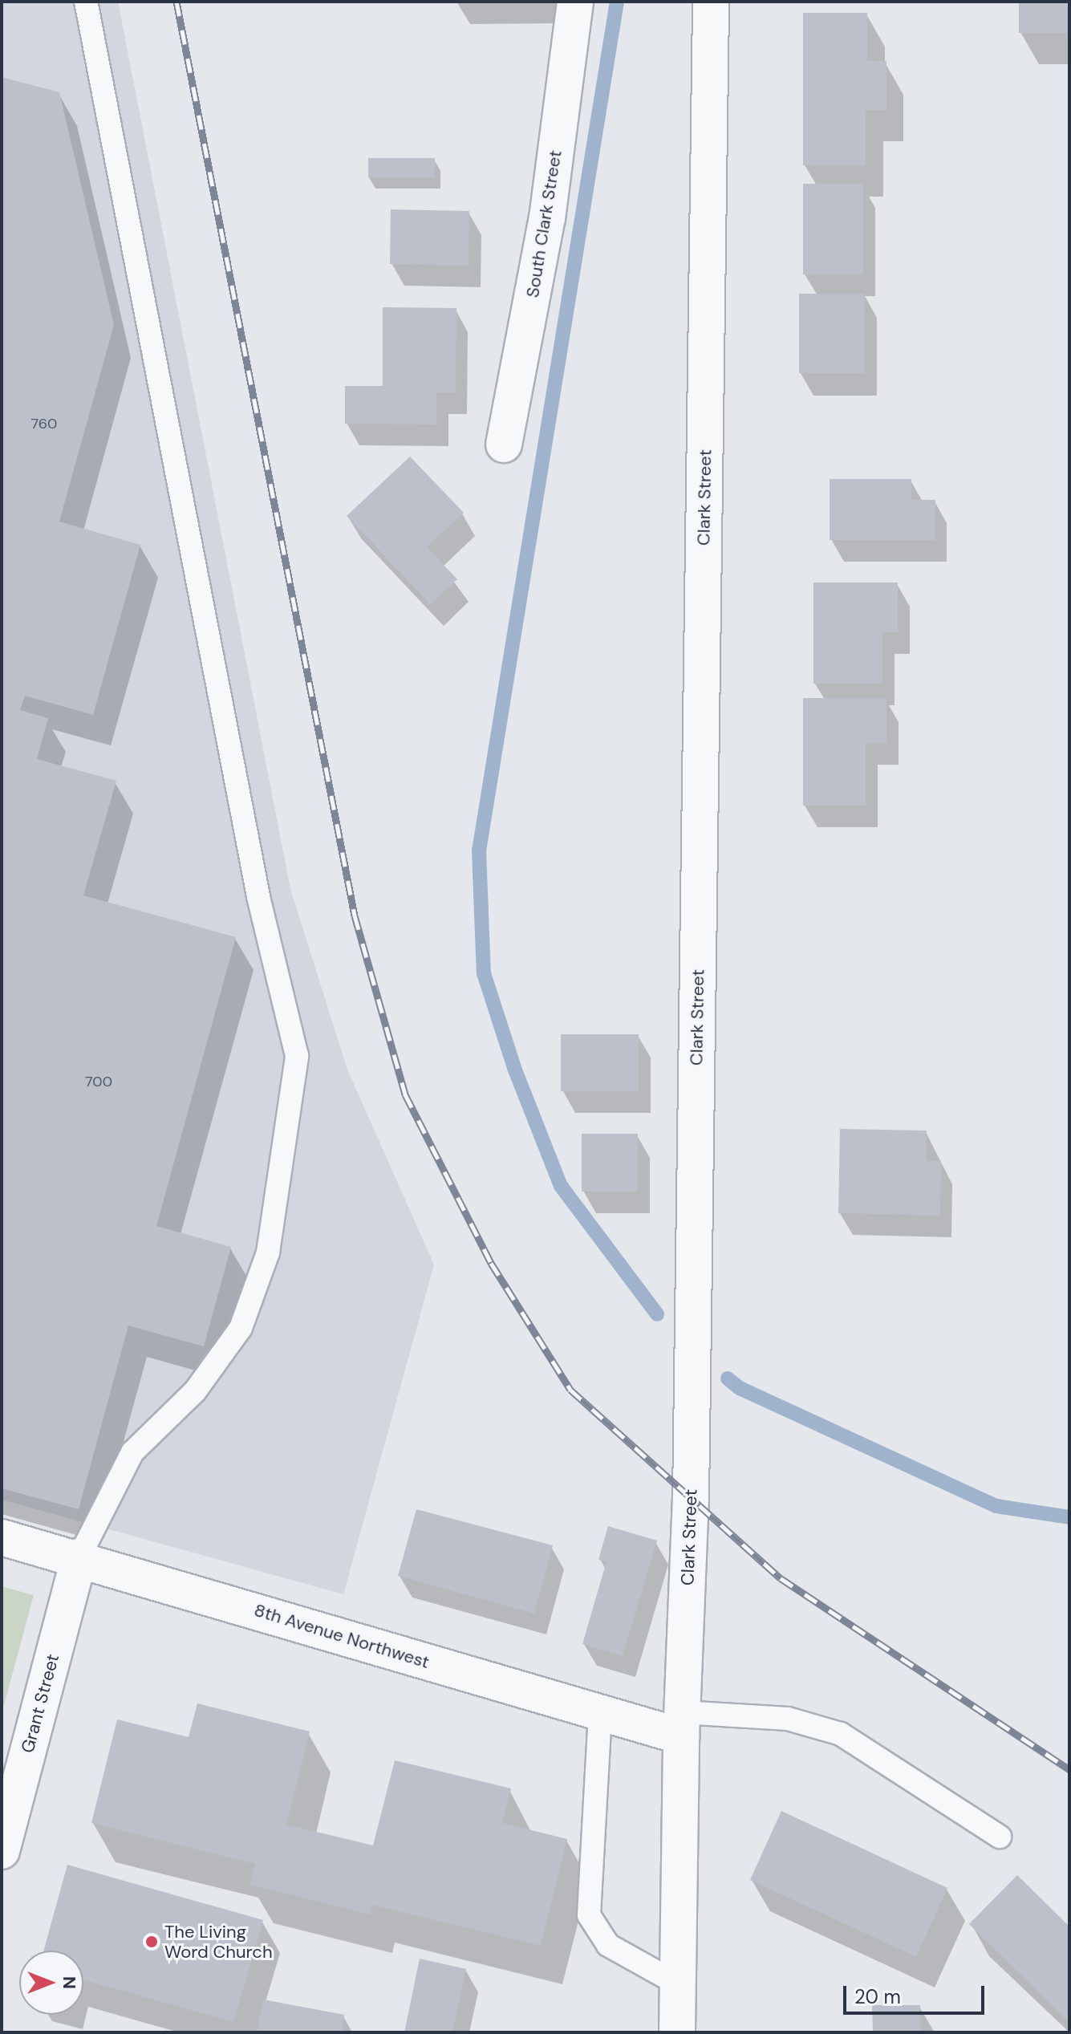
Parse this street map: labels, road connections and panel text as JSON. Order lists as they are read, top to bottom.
{
  "streets": {
    "street": [
      "South Clark Street",
      "Clark Street",
      "8th Avenue Northwest",
      "Grant Street"
    ]
  },
  "crossings": [
    ["Clark Street", "8th Avenue Northwest"],
    ["8th Avenue Northwest", "Grant Street"]
  ],
  "places": ["The Living Word Church"],
  "house_numbers": ["760", "700"],
  "scale_bar": "20 m",
  "north": "right"
}
